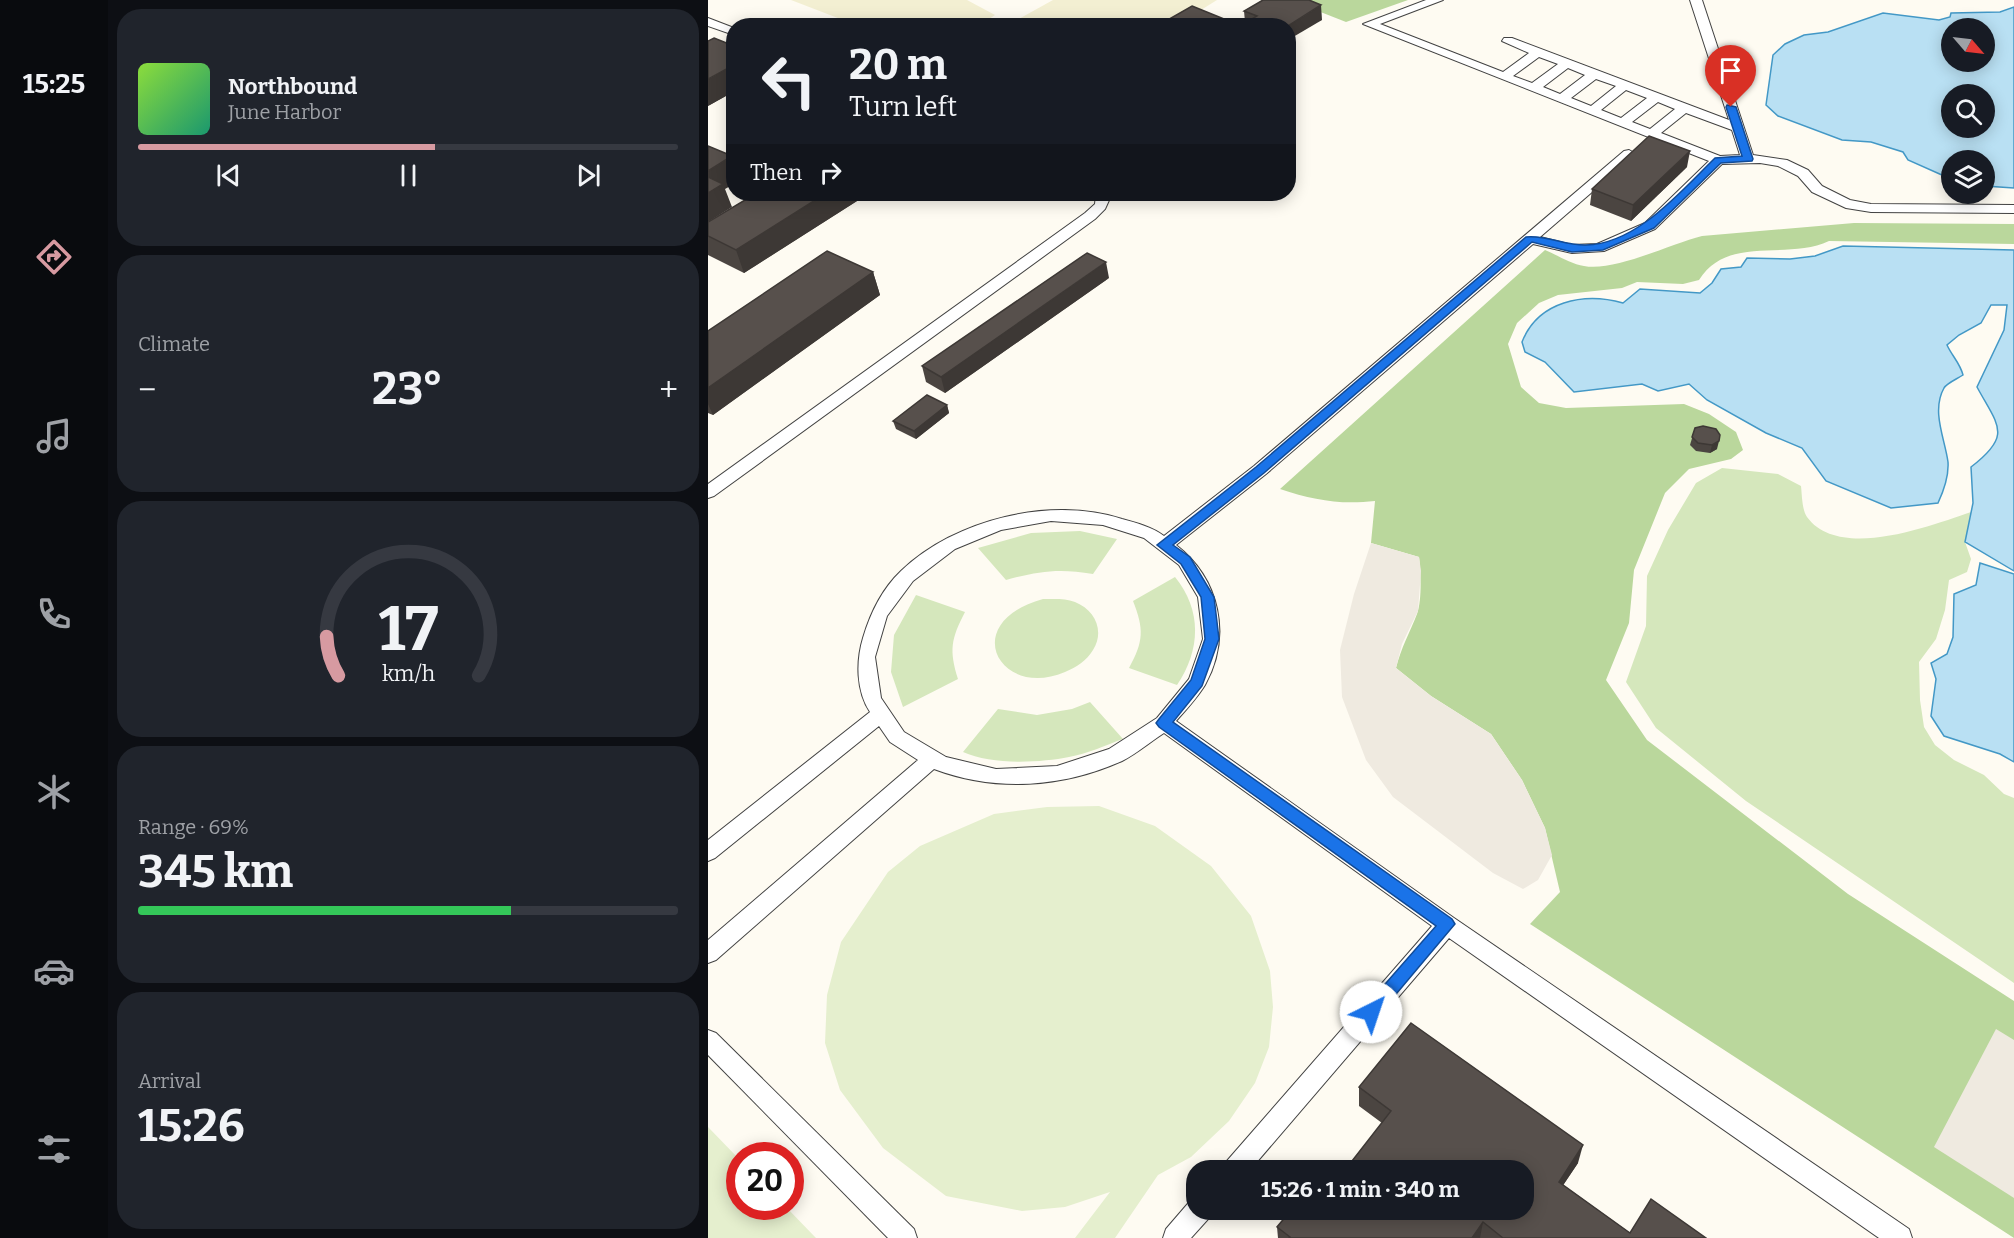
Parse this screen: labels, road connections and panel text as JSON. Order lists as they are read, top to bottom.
{
  "north": "bottom right",
  "page": {
    "tabs": "15:25",
    "turn": ["20 m", "Turn left"],
    "song": ["Northbound", "June Harbor"],
    "then": "Then",
    "tile": [
      "Climate",
      ["Range · 69%", "345 km"],
      ["Arrival", "15:26"]
    ],
    "heat": ["−", "23°", "+"],
    "limit": "20",
    "trip": "15:26 · 1 min · 340 m",
    "gauge": ["17", "km/h"]
  }
}
